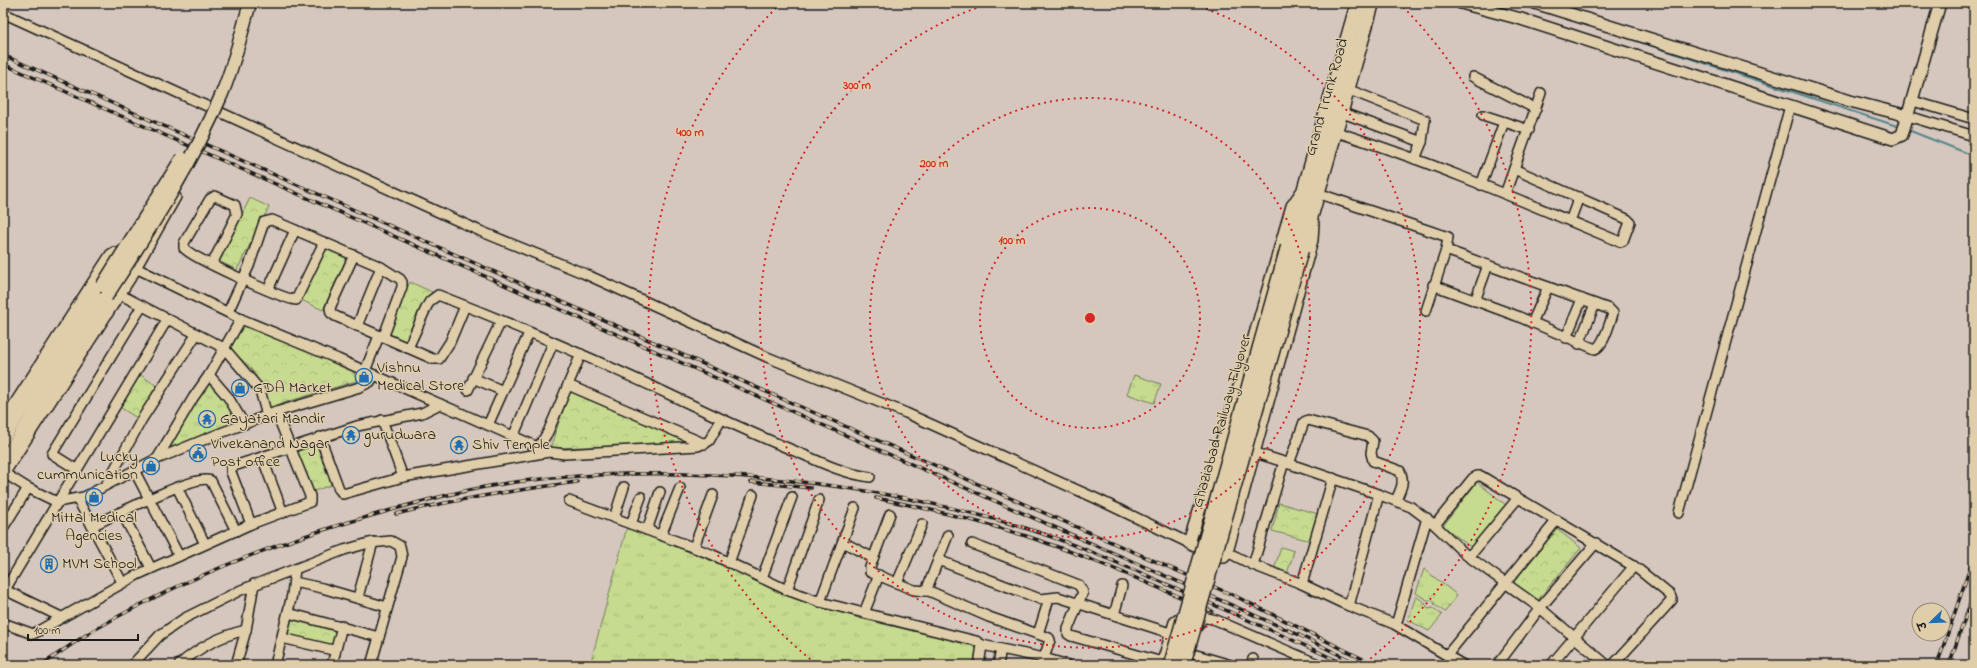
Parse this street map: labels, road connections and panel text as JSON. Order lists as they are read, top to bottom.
{
  "streets": {
    "highway": ["Grand Trunk Road", "Ghaziabad Railway Flyover"]
  },
  "crossings": [
    ["Grand Trunk Road", "Ghaziabad Railway Flyover"]
  ],
  "places": {
    "shop": [
      "Vishnu Medical Store",
      "GDA Market",
      "Lucky cummunication",
      "Mittal Medical Agencies"
    ],
    "temple": ["Gayatari Mandir", "gurudwara", "Shiv Temple"],
    "public building": ["Vivekanand Nagar Post office"],
    "building": ["MVM School"]
  },
  "scale_bar": "100 m",
  "north": "bottom left",
  "rings": [
    "300 m",
    "400 m",
    "200 m",
    "100 m"
  ]
}
